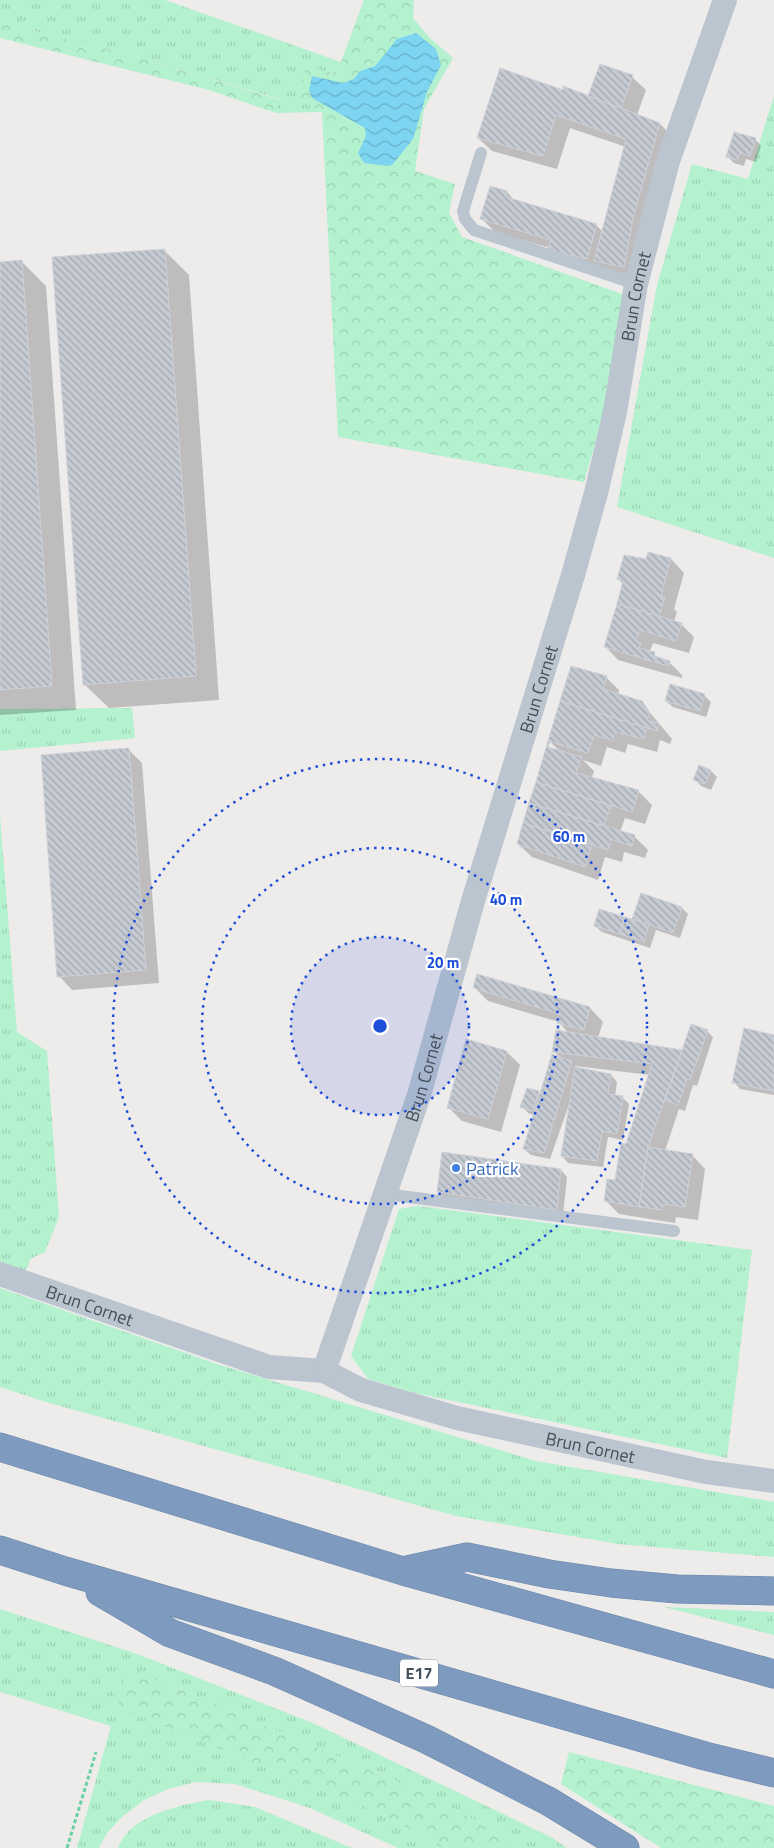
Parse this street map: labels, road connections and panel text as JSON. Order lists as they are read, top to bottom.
{
  "streets": {
    "highway": ["E17"],
    "street": ["Brun Cornet"]
  },
  "places": ["Patrick"],
  "rings": ["60 m", "40 m", "20 m"]
}
